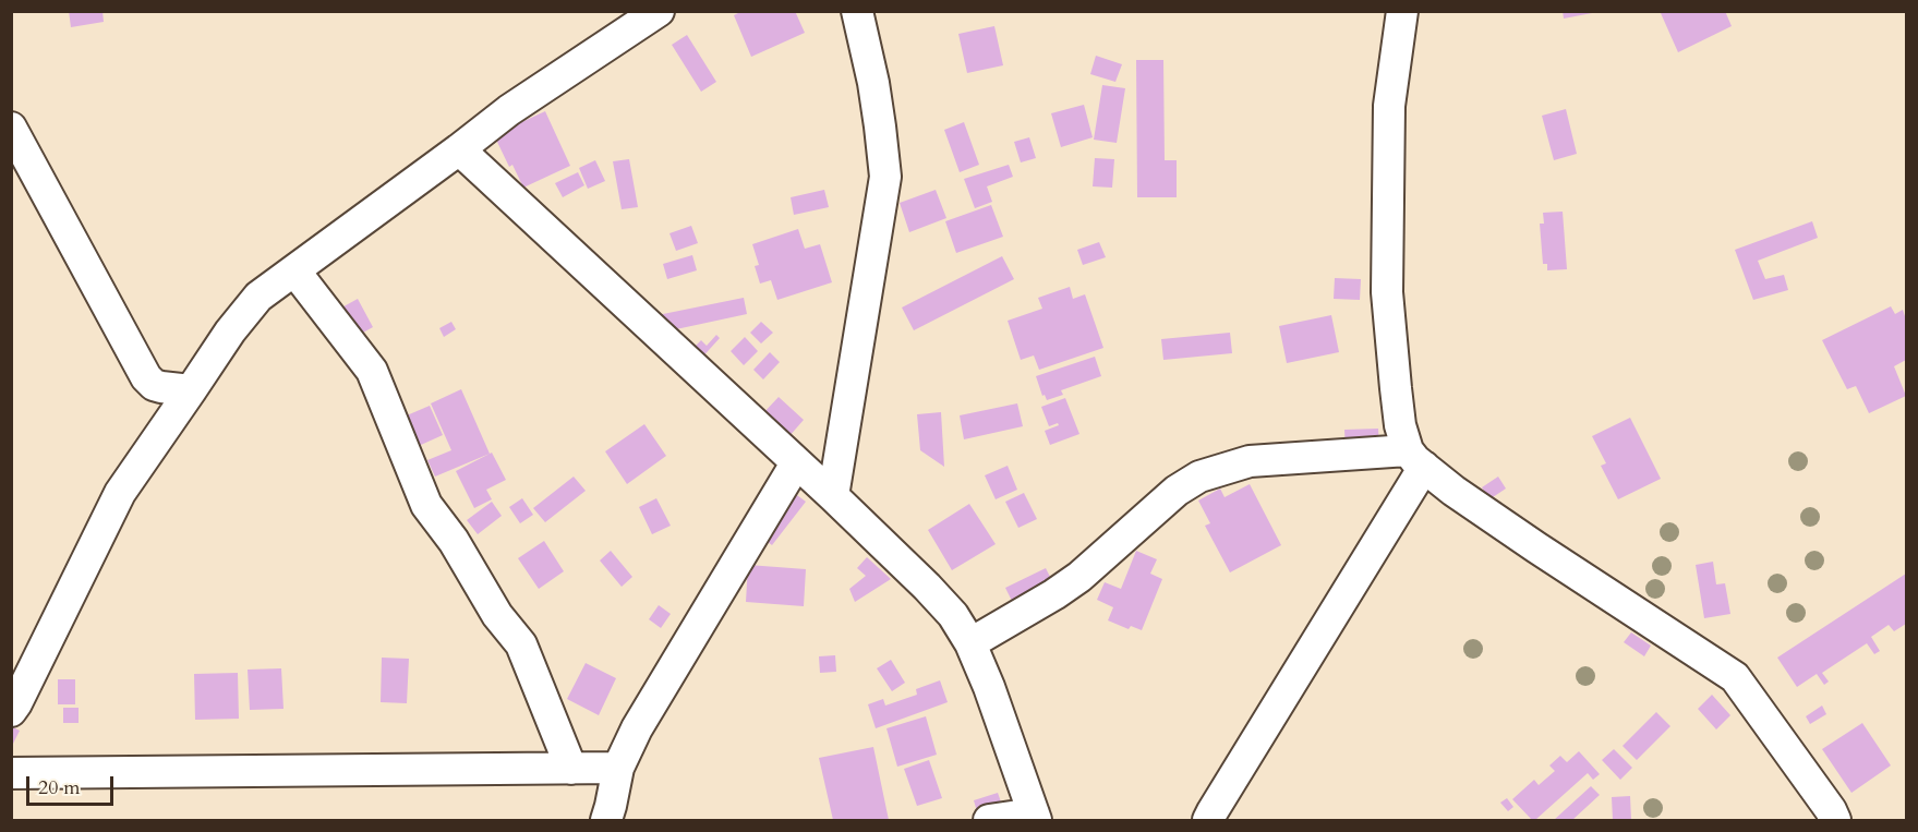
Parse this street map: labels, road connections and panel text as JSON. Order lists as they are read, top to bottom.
{
  "scale_bar": "20 m"
}
